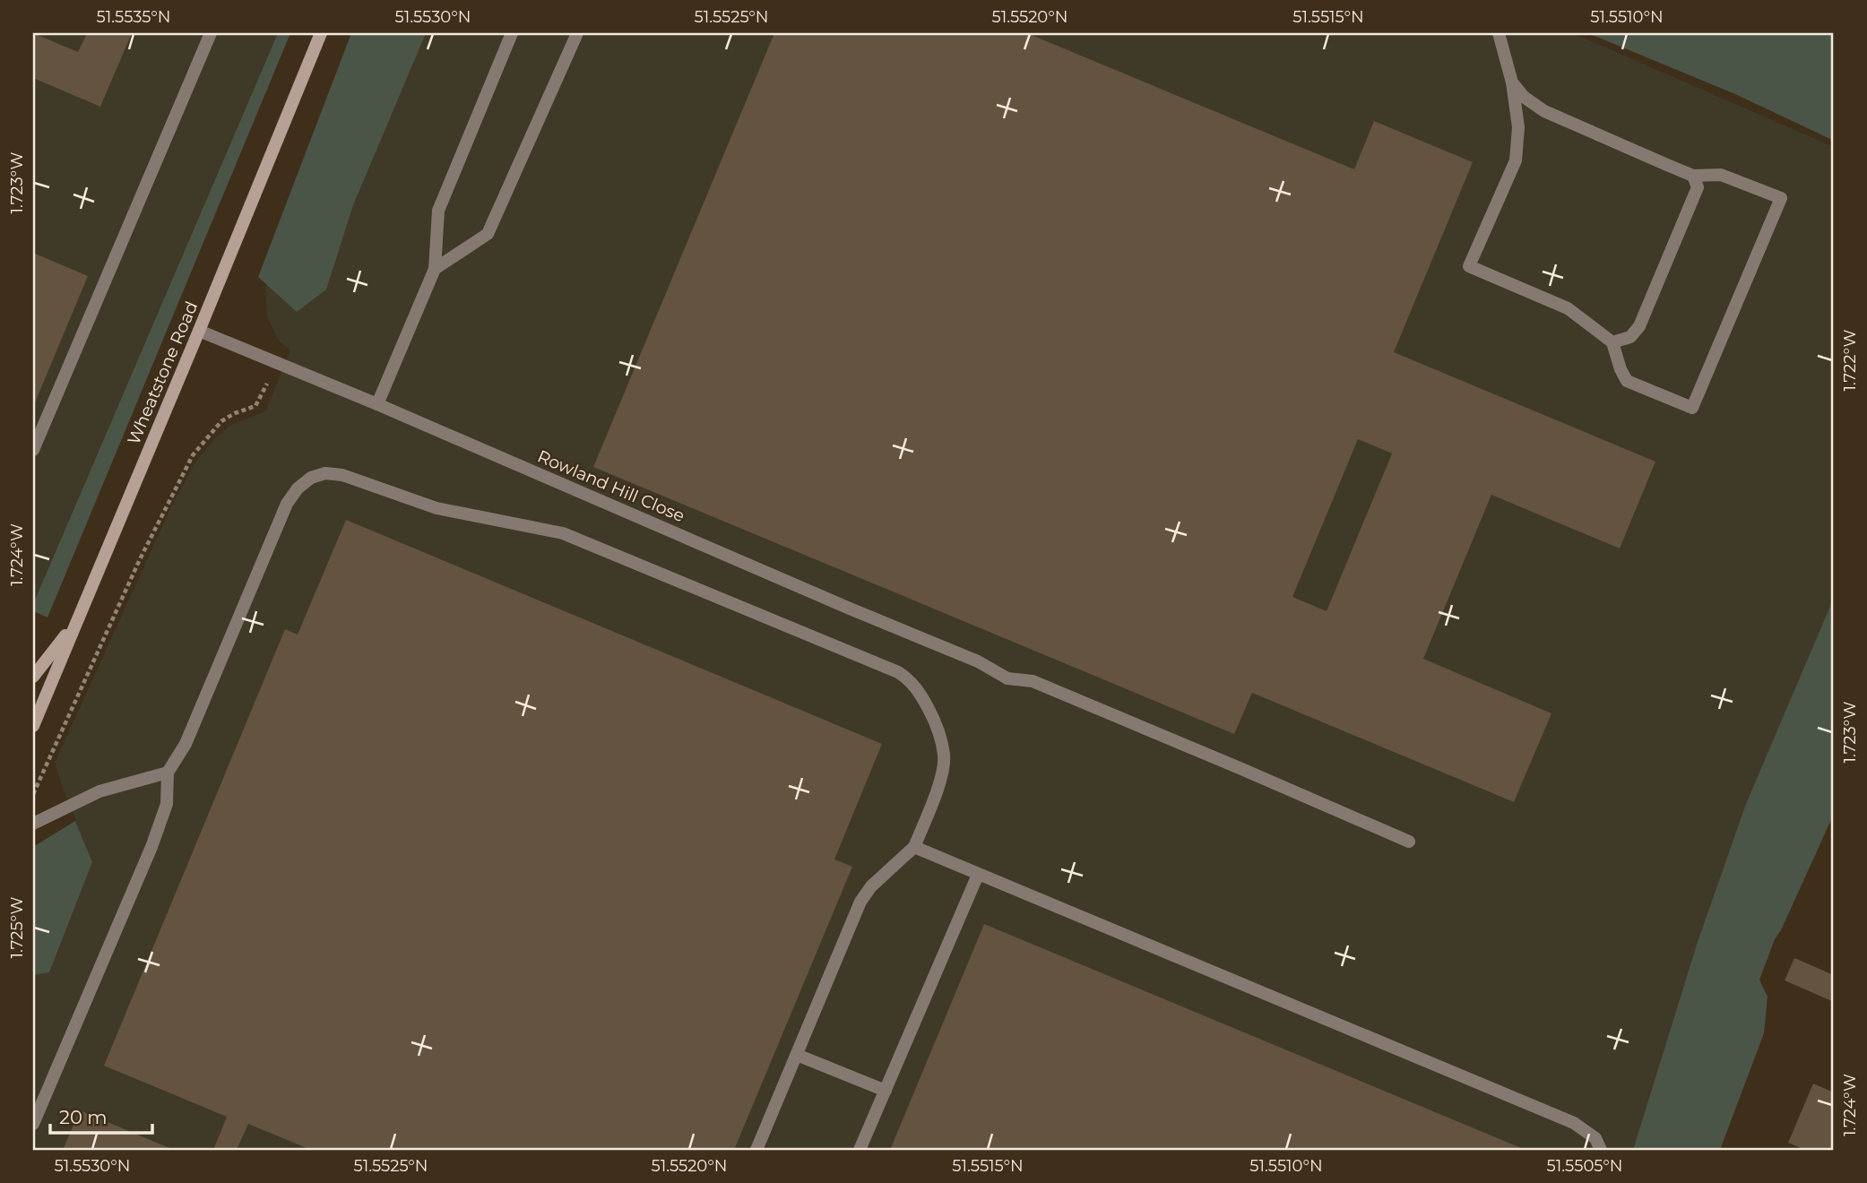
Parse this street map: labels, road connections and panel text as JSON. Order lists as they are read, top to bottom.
{
  "streets": {
    "main road": ["Wheatstone Road"],
    "street": ["Rowland Hill Close"]
  },
  "crossings": [
    ["Wheatstone Road", "Rowland Hill Close"]
  ],
  "scale_bar": "20 m",
  "coordinates": [
    "51.5535°N",
    "51.5530°N",
    "51.5525°N",
    "51.5520°N",
    "51.5515°N",
    "51.5510°N",
    "1.723°W",
    "1.722°W",
    "1.724°W",
    "1.725°W",
    "51.5505°N"
  ]
}
